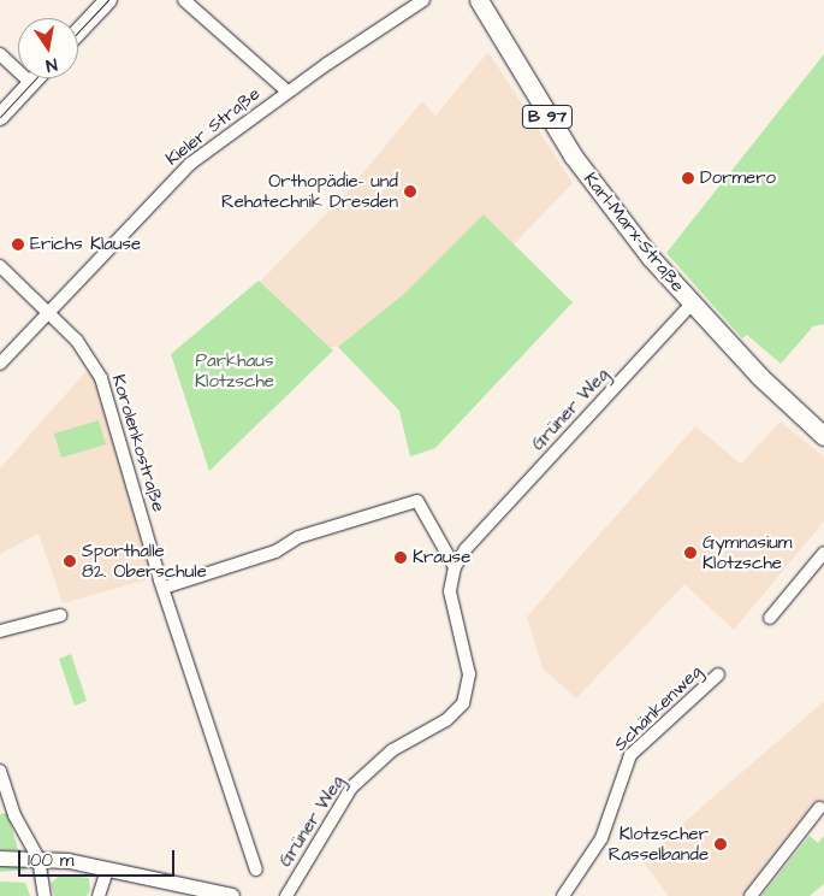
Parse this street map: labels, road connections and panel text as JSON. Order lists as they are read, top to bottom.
{
  "streets": {
    "main road": ["B 97", "Karl-Marx-Straße"],
    "street": [
      "Kieler Straße",
      "Grüner Weg",
      "Korolenkostraße",
      "Schänkenweg"
    ]
  },
  "crossings": [
    ["Kieler Straße", "Korolenkostraße"],
    ["Karl-Marx-Straße", "Grüner Weg"]
  ],
  "parks": ["Parkhaus Klotzsche"],
  "places": [
    "Dormero",
    "Orthopädie- und Rehatechnik Dresden",
    "Erichs Klause",
    "Gymnasium Klotzsche",
    "Krause",
    "Sporthalle 82. Oberschule",
    "Klotzscher Rasselbande"
  ],
  "scale_bar": "100 m",
  "north": "bottom"
}
